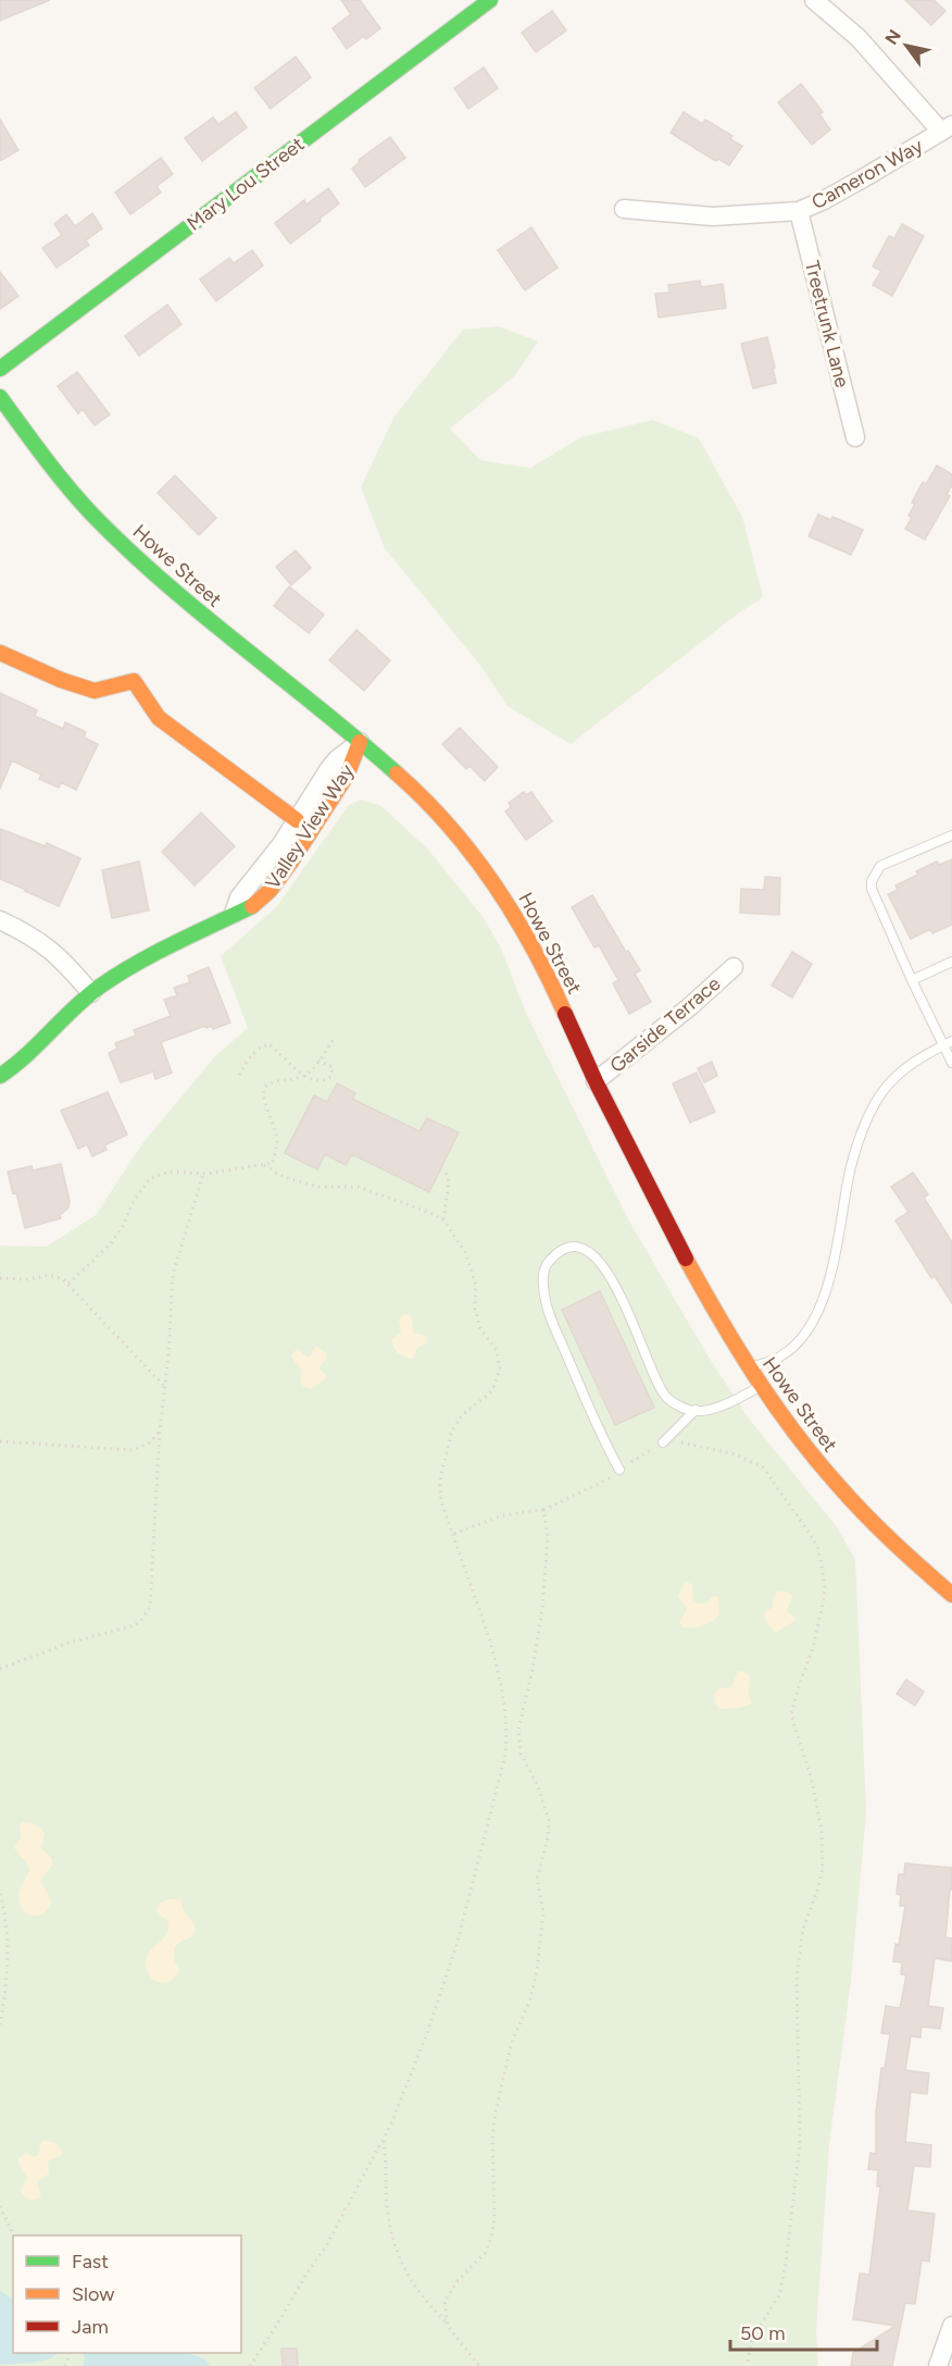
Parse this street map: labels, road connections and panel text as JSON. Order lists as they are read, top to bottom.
{
  "streets": {
    "main road": ["Mary Lou Street", "Howe Street", "Valley View Way"],
    "street": ["Cameron Way", "Treetrunk Lane", "Garside Terrace"]
  },
  "crossings": [
    ["Cameron Way", "Treetrunk Lane"],
    ["Howe Street", "Valley View Way"],
    ["Howe Street", "Garside Terrace"]
  ],
  "legend": ["Fast", "Slow", "Jam"],
  "scale_bar": "50 m",
  "north": "top left"
}
